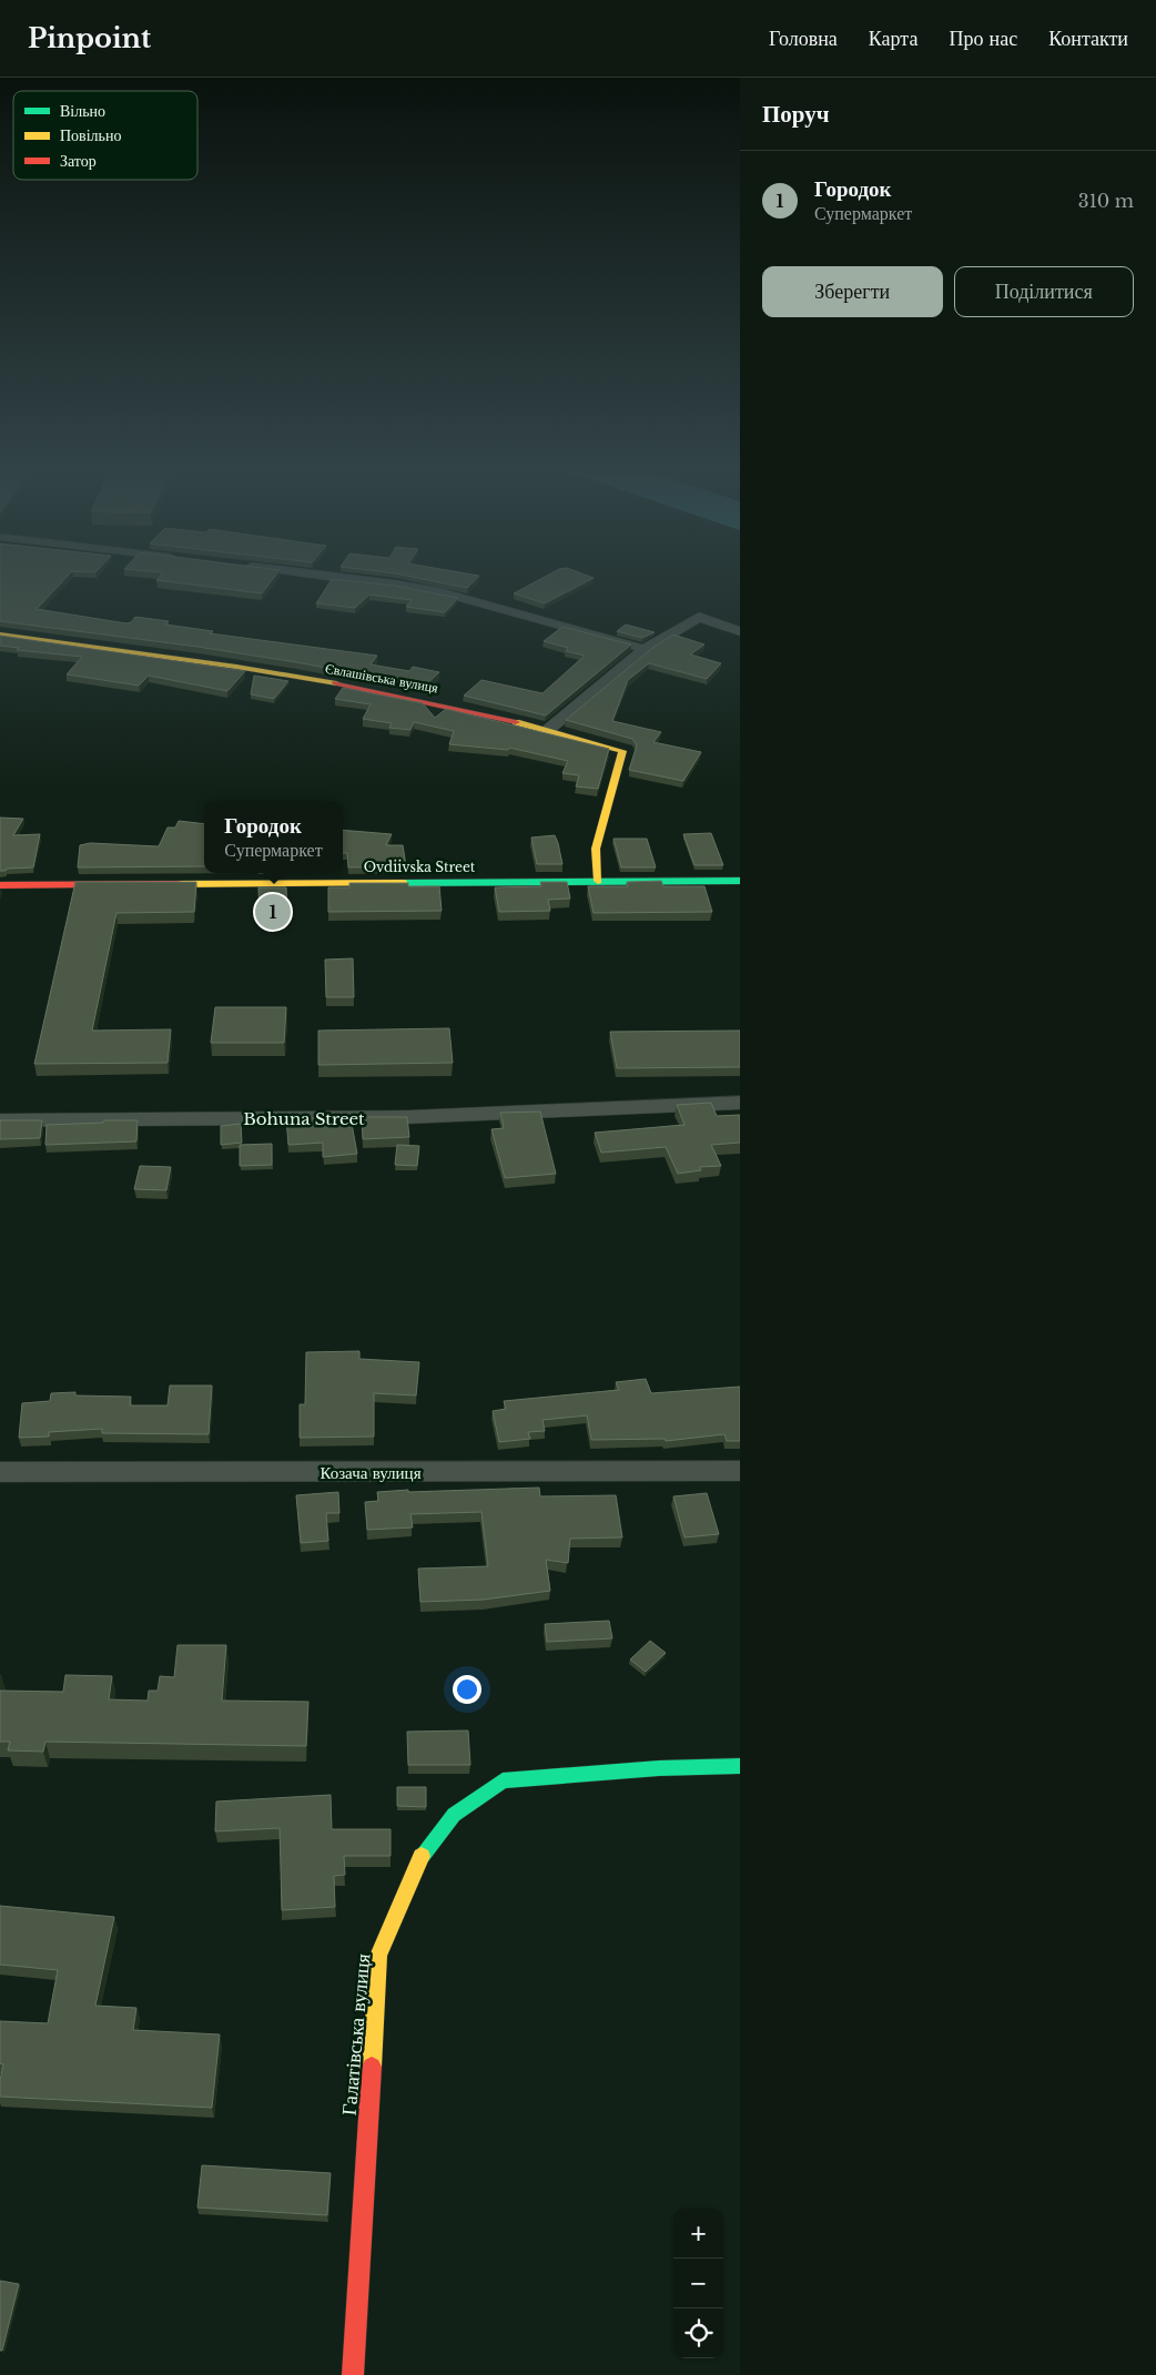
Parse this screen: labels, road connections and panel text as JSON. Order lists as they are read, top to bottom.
{
  "streets": {
    "street": [
      "Євлашівська вулиця",
      "Ovdiivska Street",
      "Bohuna Street",
      "Козача вулиця",
      "Галатівська вулиця"
    ]
  },
  "crossings": [
    ["Євлашівська вулиця", "Ovdiivska Street"]
  ],
  "legend": ["Вільно", "Повільно", "Затор"],
  "page": {
    "header": "Pinpoint",
    "nav": [
      "Головна",
      "Карта",
      "Про нас",
      "Контакти"
    ],
    "heading": "Поруч",
    "list": [
      {
        "mark": "1",
        "name": "Городок",
        "note": "Супермаркет",
        "value": "310 m"
      }
    ],
    "buttons": ["Зберегти", "Поділитися"],
    "popup": ["Городок", "Супермаркет"],
    "pins": "1",
    "map_buttons": ["+", "−"]
  }
}
